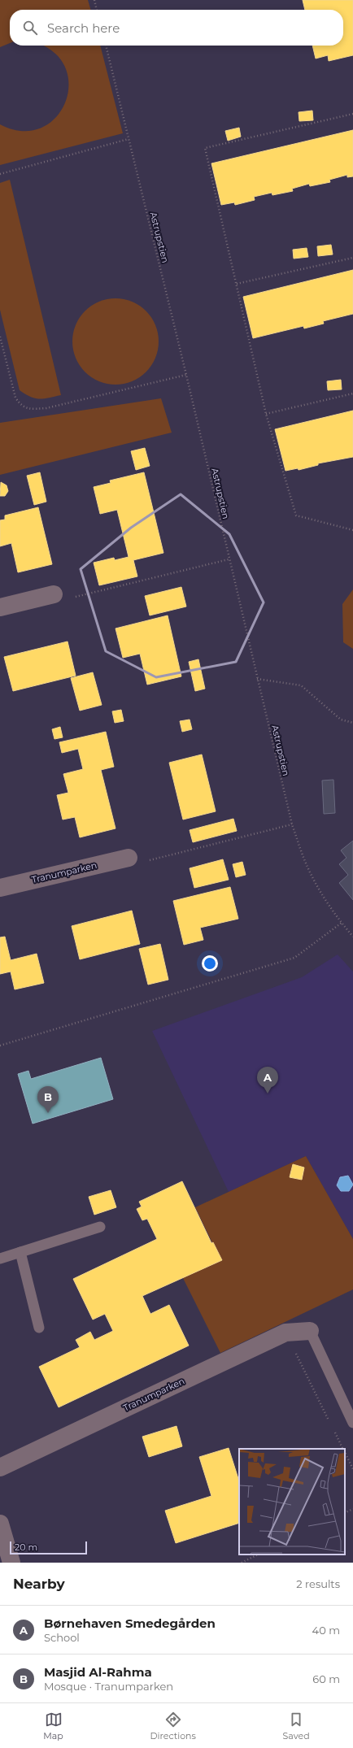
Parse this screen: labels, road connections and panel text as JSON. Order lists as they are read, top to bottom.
{
  "streets": {
    "street": ["Tranumparken"],
    "path": ["Astrupstien"]
  },
  "scale_bar": "20 m",
  "page": {
    "search": "Search here",
    "pins": ["A", "B"],
    "scale": "20 m",
    "heading": ["Nearby", "2 results"],
    "list": [
      {
        "mark": "A",
        "name": "Børnehaven Smedegården",
        "note": "School",
        "value": "40 m"
      },
      {
        "mark": "B",
        "name": "Masjid Al-Rahma",
        "note": "Mosque · Tranumparken",
        "value": "60 m"
      }
    ],
    "nav": ["Map", "Directions", "Saved"]
  }
}
